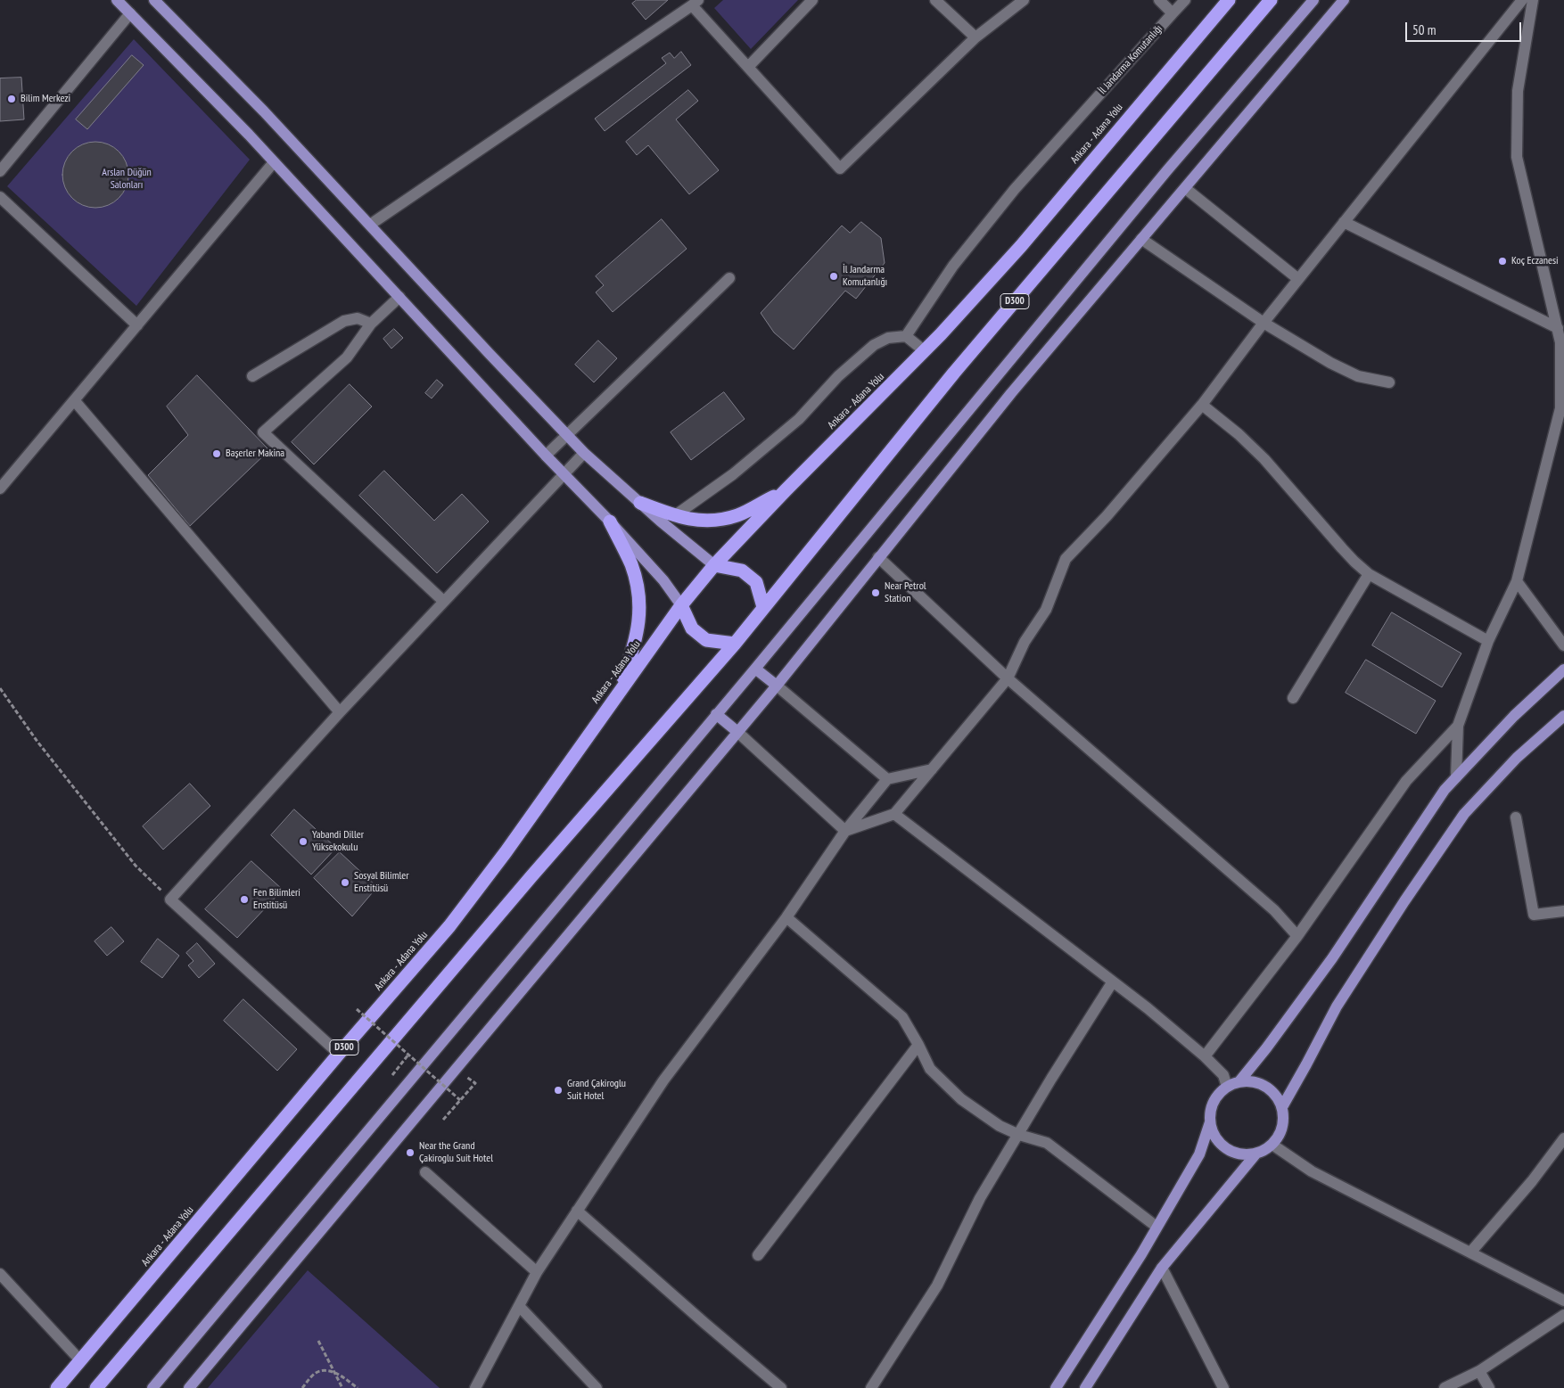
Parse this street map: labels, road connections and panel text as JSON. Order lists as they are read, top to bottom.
{
  "streets": {
    "highway": ["Ankara - Adana Yolu", "D300"],
    "street": ["İl Jandarma Komutanlığı"]
  },
  "crossings": [
    ["Ankara - Adana Yolu", "D300"]
  ],
  "parks": ["Arslan Düğün Salonları"],
  "places": [
    "Bilim Merkezi",
    "Koç Eczanesi",
    "İl Jandarma Komutanlığı",
    "Başerler Makina",
    "Near Petrol Station",
    "Yabandi Diller Yüksekokulu",
    "Sosyal Bilimler Enstitüsü",
    "Fen Bilimleri Enstitüsü",
    "Grand Çakiroglu Suit Hotel",
    "Near the Grand Çakiroglu Suit Hotel"
  ],
  "scale_bar": "50 m"
}
